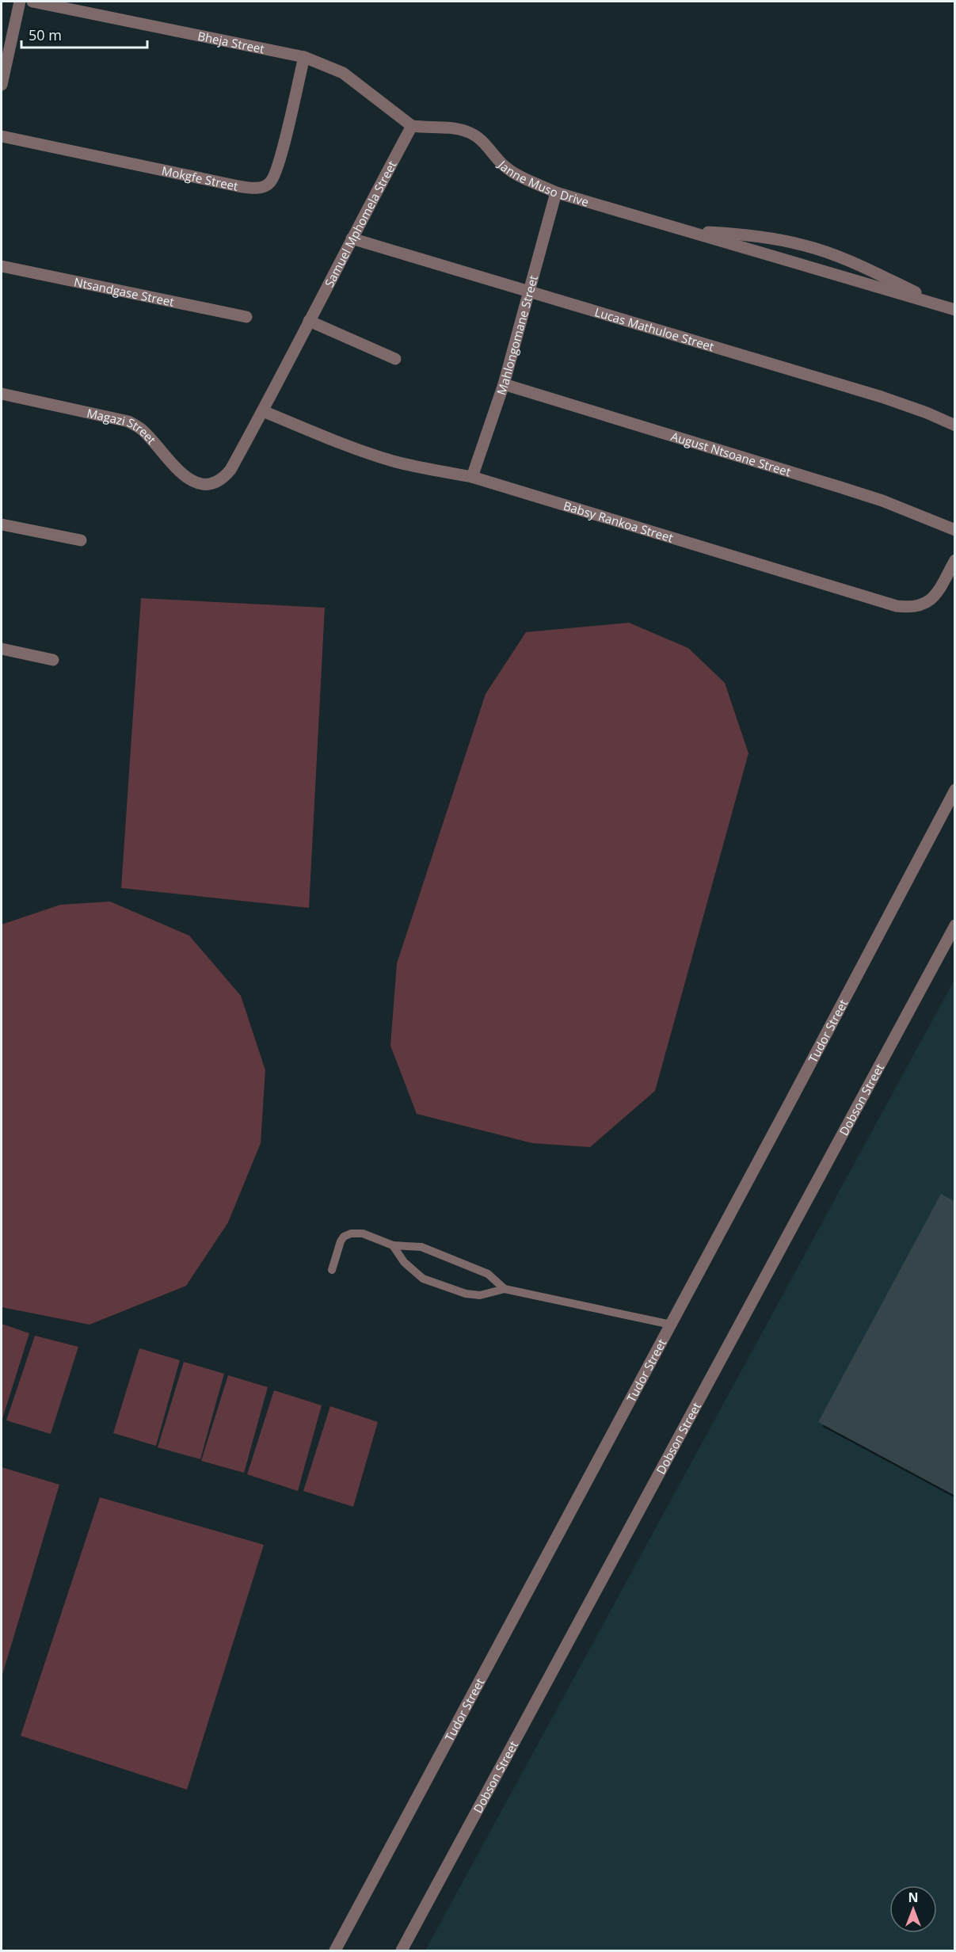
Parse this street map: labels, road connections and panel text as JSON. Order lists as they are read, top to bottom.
{
  "streets": {
    "street": [
      "Bheja Street",
      "Mokgfe Street",
      "Janne Muso Drive",
      "Samuel Mphomela Street",
      "Ntsandgase Street",
      "Lucas Mathuloe Street",
      "Mahlongomane Street",
      "Magazi Street",
      "August Ntsoane Street",
      "Babsy Rankoa Street",
      "Tudor Street",
      "Dobson Street"
    ]
  },
  "crossings": [
    ["Bheja Street", "Mokgfe Street"],
    ["Bheja Street", "Janne Muso Drive"],
    ["Bheja Street", "Samuel Mphomela Street"],
    ["Janne Muso Drive", "Samuel Mphomela Street"],
    ["Janne Muso Drive", "Mahlongomane Street"],
    ["Samuel Mphomela Street", "Lucas Mathuloe Street"],
    ["Samuel Mphomela Street", "Magazi Street"],
    ["Samuel Mphomela Street", "Babsy Rankoa Street"],
    ["Lucas Mathuloe Street", "Mahlongomane Street"],
    ["Mahlongomane Street", "August Ntsoane Street"],
    ["Mahlongomane Street", "Babsy Rankoa Street"]
  ],
  "scale_bar": "50 m",
  "north": "top"
}
